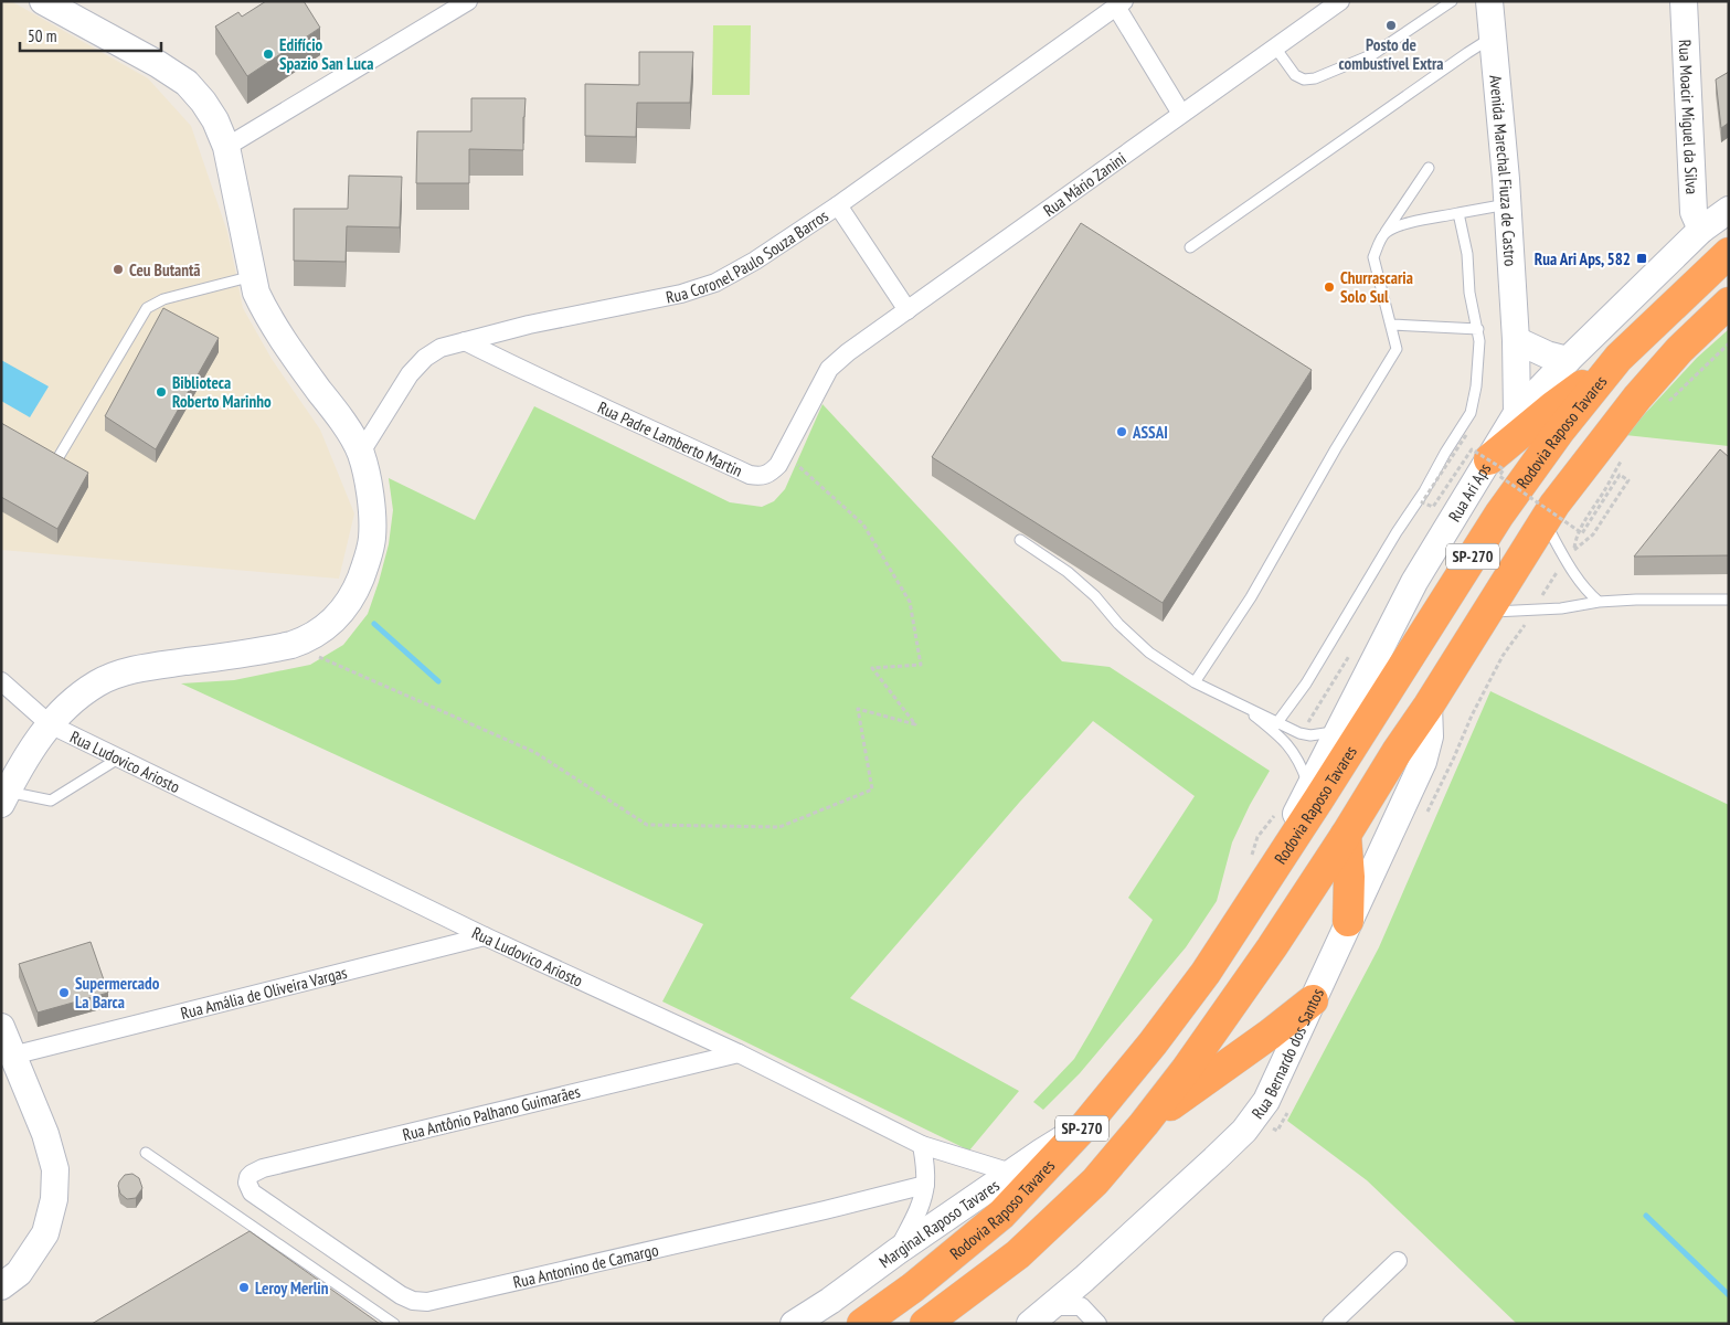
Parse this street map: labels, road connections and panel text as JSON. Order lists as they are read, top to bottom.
{
  "streets": {
    "highway": ["Rodovia Raposo Tavares", "SP-270"],
    "main road": [
      "Rua Moacir Miguel da Silva",
      "Avenida Marechal Fiuza de Castro",
      "Rua Ari Aps",
      "Rua Bernardo dos Santos",
      "Marginal Raposo Tavares"
    ],
    "street": [
      "Rua Mário Zanini",
      "Rua Coronel Paulo Souza Barros",
      "Rua Padre Lamberto Martin",
      "Rua Ludovico Ariosto",
      "Rua Amália de Oliveira Vargas",
      "Rua Antônio Palhano Guimarães",
      "Rua Antonino de Camargo"
    ]
  },
  "crossings": [
    ["Rua Moacir Miguel da Silva", "Rua Ari Aps"],
    ["Avenida Marechal Fiuza de Castro", "Rua Ari Aps"],
    ["Rua Mário Zanini", "Rua Padre Lamberto Martin"],
    ["Rua Coronel Paulo Souza Barros", "Rua Padre Lamberto Martin"],
    ["Rodovia Raposo Tavares", "Rua Ari Aps"],
    ["Rodovia Raposo Tavares", "Marginal Raposo Tavares"],
    ["SP-270", "Rua Bernardo dos Santos"],
    ["Rua Ludovico Ariosto", "Rua Amália de Oliveira Vargas"],
    ["Rua Ludovico Ariosto", "Rua Antônio Palhano Guimarães"],
    ["Rua Ludovico Ariosto", "Marginal Raposo Tavares"],
    ["Rua Antônio Palhano Guimarães", "Rua Antonino de Camargo"]
  ],
  "places": {
    "other": [
      "Posto de combustível Extra",
      "Edifício Spazio San Luca",
      "Ceu Butantã",
      "Churrascaria Solo Sul",
      "Biblioteca Roberto Marinho",
      "ASSAI",
      "Supermercado La Barca",
      "Leroy Merlin"
    ],
    "transit": ["Rua Ari Aps, 582"]
  },
  "scale_bar": "50 m"
}
